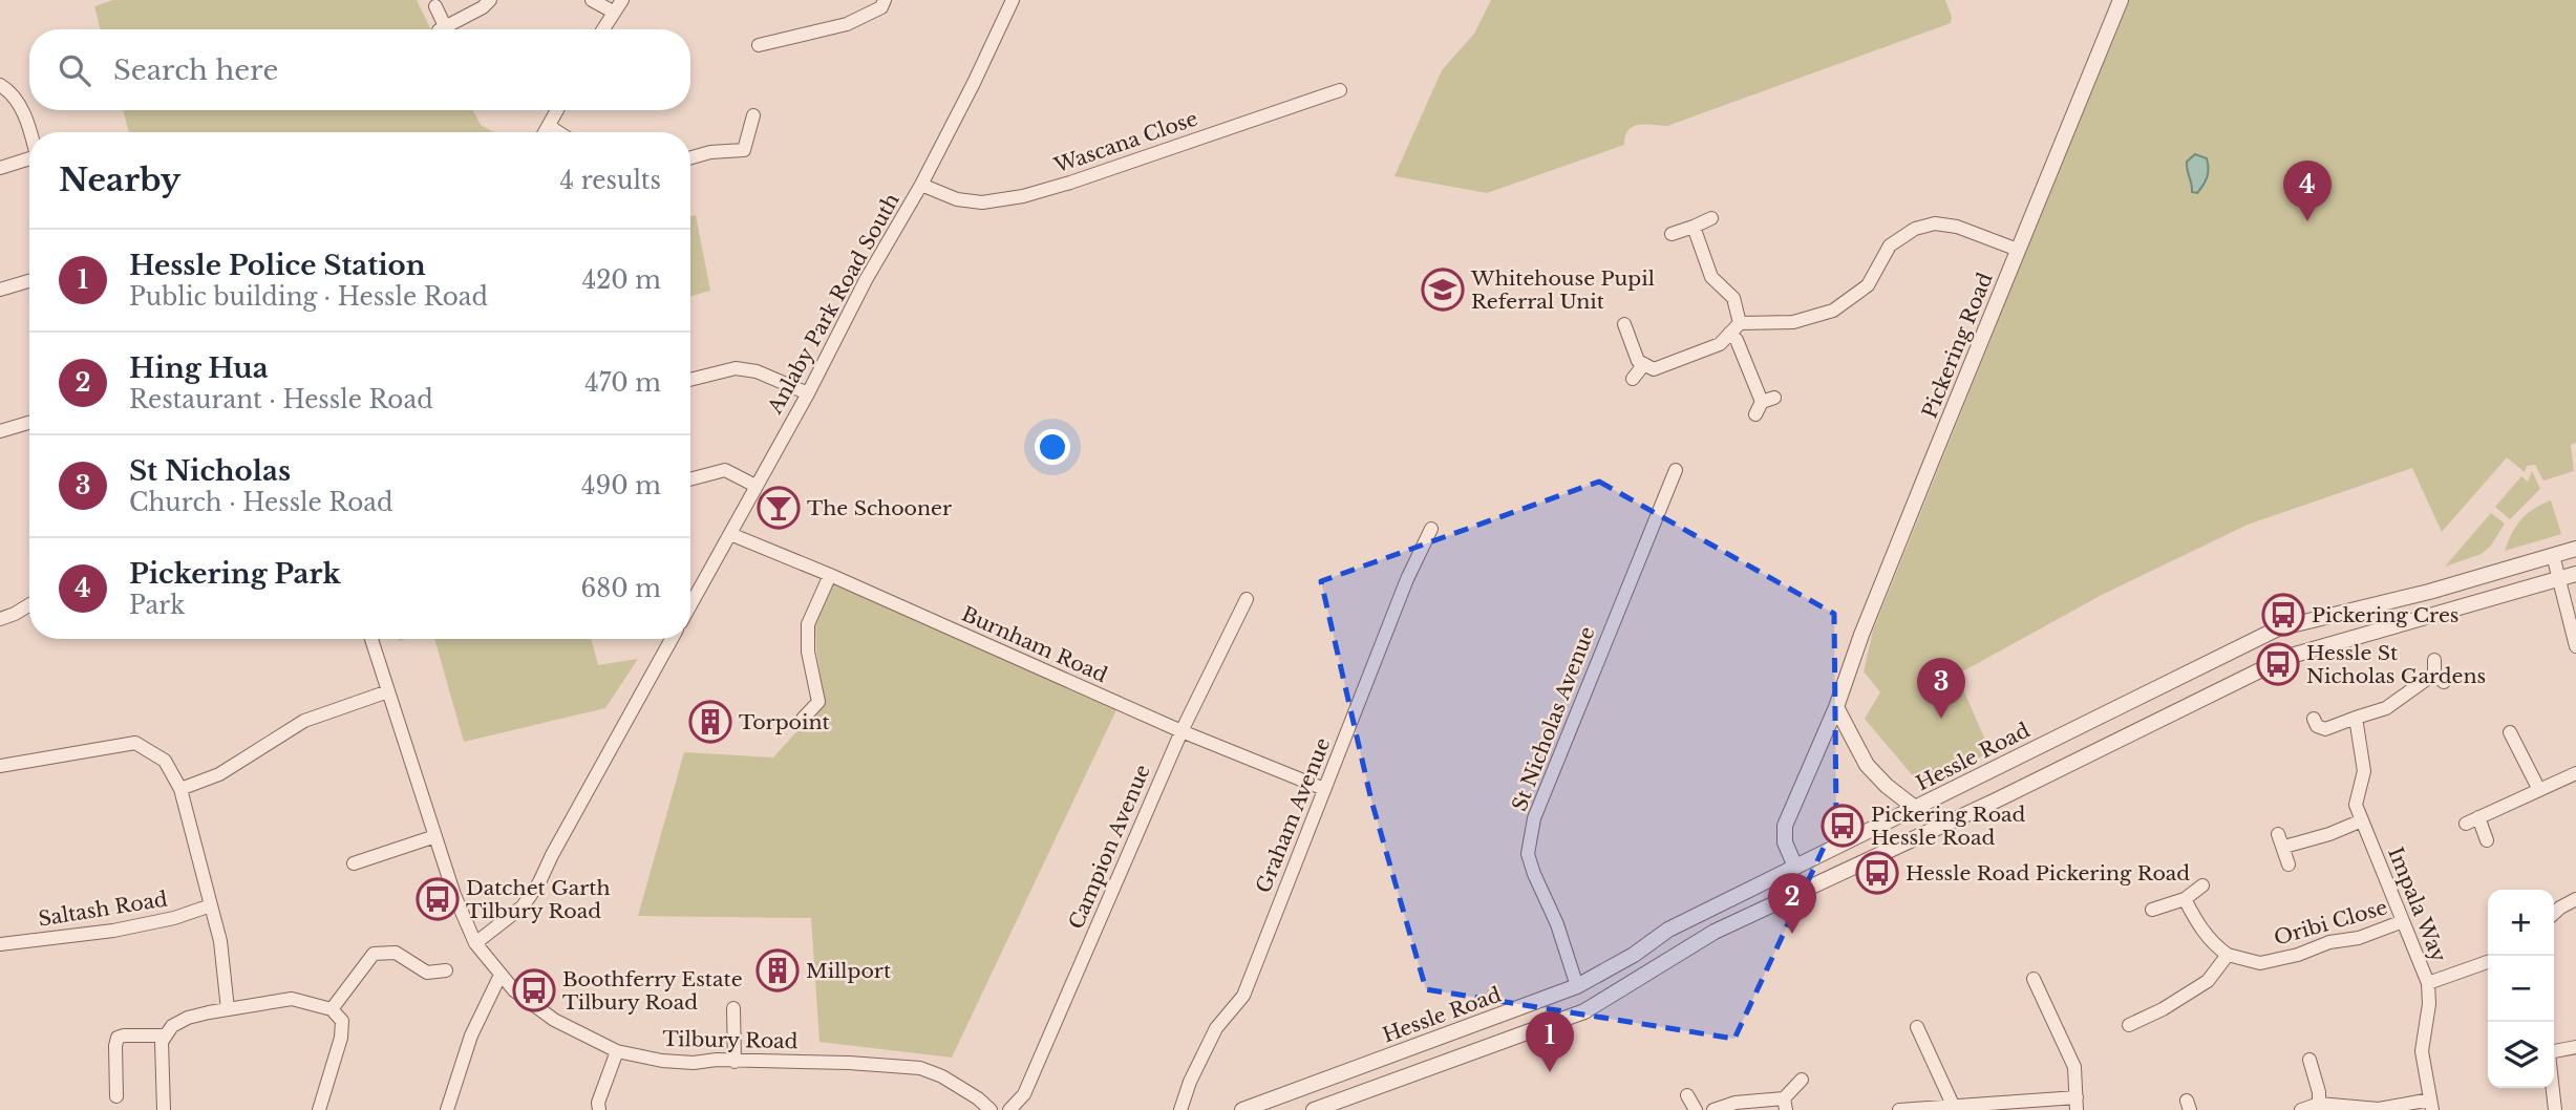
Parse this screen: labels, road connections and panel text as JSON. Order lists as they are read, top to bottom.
{
  "streets": {
    "street": [
      "Wascana Close",
      "Anlaby Park Road South",
      "Pickering Road",
      "Burnham Road",
      "St Nicholas Avenue",
      "Hessle Road",
      "Graham Avenue",
      "Campion Avenue",
      "Impala Way",
      "Saltash Road",
      "Oribi Close",
      "Tilbury Road"
    ]
  },
  "crossings": [
    ["Wascana Close", "Anlaby Park Road South"],
    ["Anlaby Park Road South", "Burnham Road"],
    ["Pickering Road", "Hessle Road"],
    ["Burnham Road", "Graham Avenue"],
    ["Burnham Road", "Campion Avenue"],
    ["St Nicholas Avenue", "Hessle Road"],
    ["Impala Way", "Oribi Close"]
  ],
  "places": {
    "school or university": ["Whitehouse Pupil Referral Unit"],
    "bar": ["The Schooner"],
    "bus stop": [
      "Pickering Cres",
      "Hessle St Nicholas Gardens",
      "Pickering Road Hessle Road",
      "Hessle Road Pickering Road",
      "Datchet Garth Tilbury Road",
      "Boothferry Estate Tilbury Road"
    ],
    "building": ["Torpoint", "Millport"]
  },
  "page": {
    "search": "Search here",
    "heading": ["Nearby", "4 results"],
    "pins": [
      "4",
      "3",
      "2",
      "1"
    ],
    "list": [
      {
        "mark": "1",
        "name": "Hessle Police Station",
        "note": "Public building · Hessle Road",
        "value": "420 m"
      },
      {
        "mark": "2",
        "name": "Hing Hua",
        "note": "Restaurant · Hessle Road",
        "value": "470 m"
      },
      {
        "mark": "3",
        "name": "St Nicholas",
        "note": "Church · Hessle Road",
        "value": "490 m"
      },
      {
        "mark": "4",
        "name": "Pickering Park",
        "note": "Park",
        "value": "680 m"
      }
    ],
    "map_buttons": ["+", "−"]
  }
}
